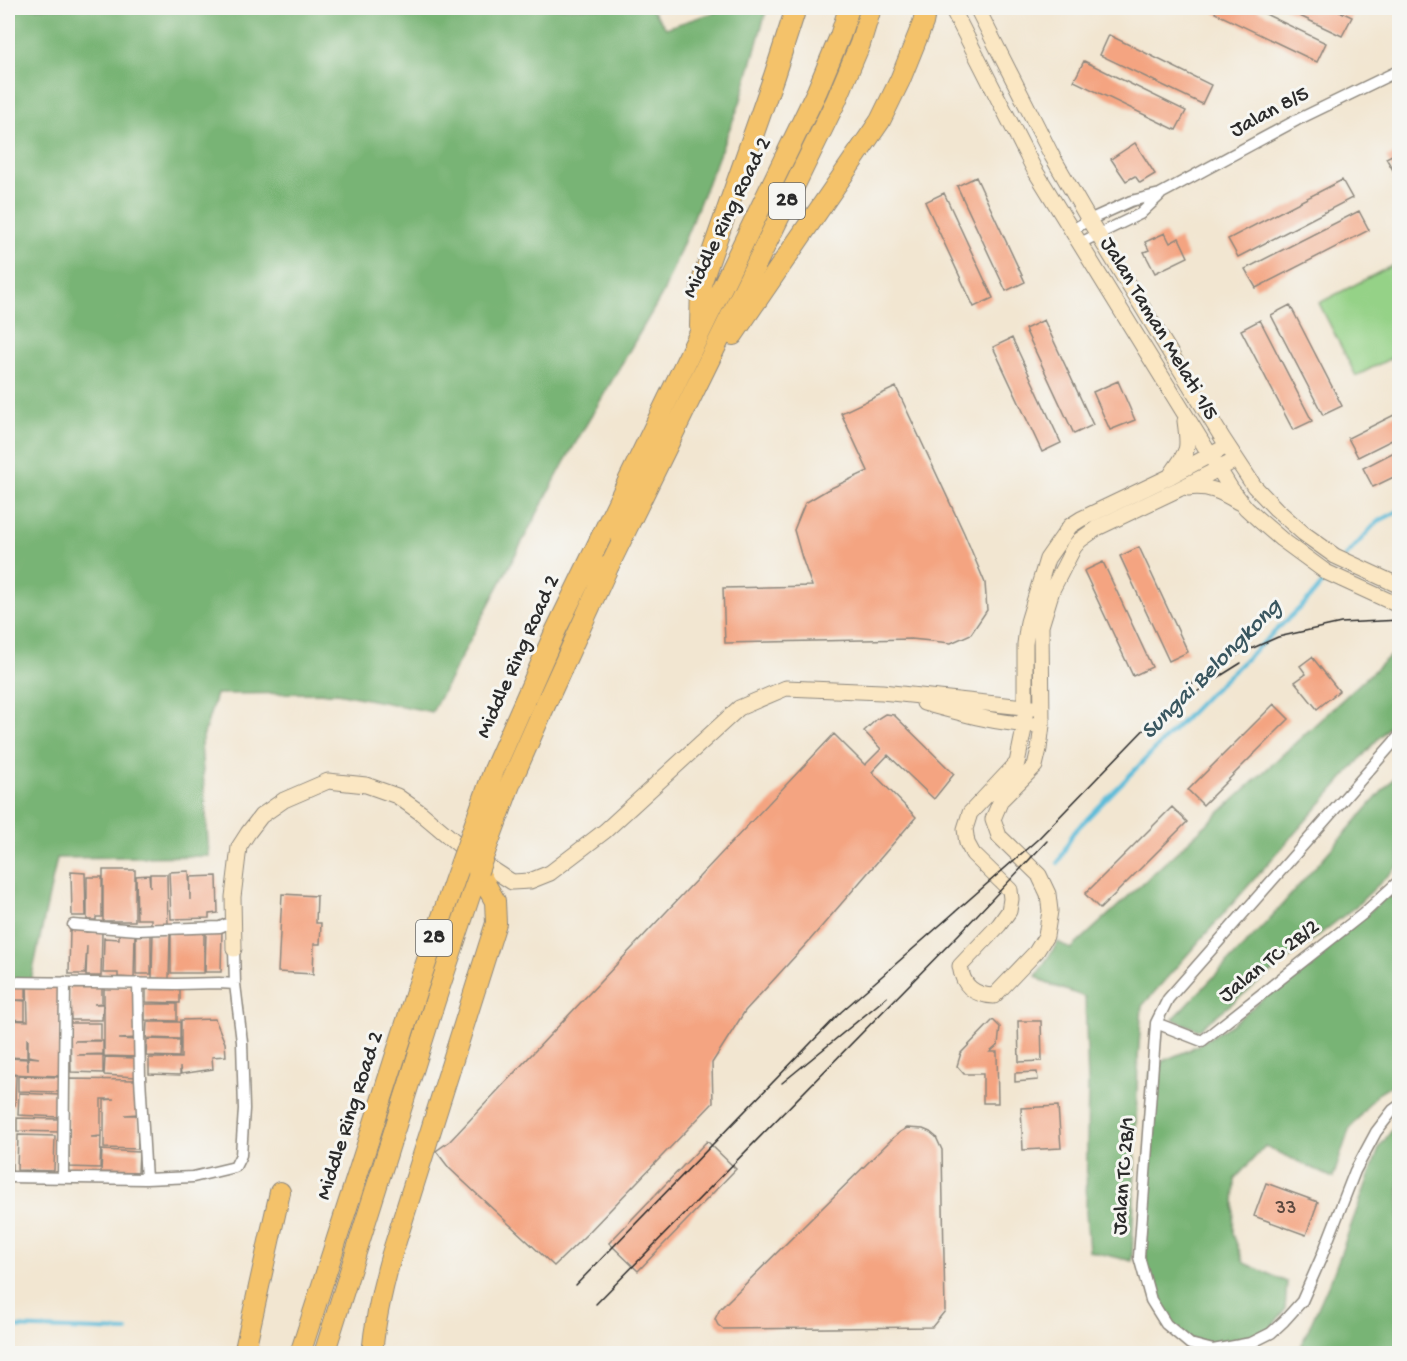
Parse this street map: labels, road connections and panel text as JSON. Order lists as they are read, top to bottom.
{
  "streets": {
    "highway": ["28", "Middle Ring Road 2"],
    "street": [
      "Jalan 8/5",
      "Jalan Taman Melati 1/5",
      "Jalan TC 2B/2",
      "Jalan TC 2B/1"
    ]
  },
  "crossings": [
    ["Jalan 8/5", "Jalan Taman Melati 1/5"],
    ["Jalan TC 2B/2", "Jalan TC 2B/1"]
  ],
  "water": ["Sungai Belongkong"],
  "house_numbers": ["33"]
}
